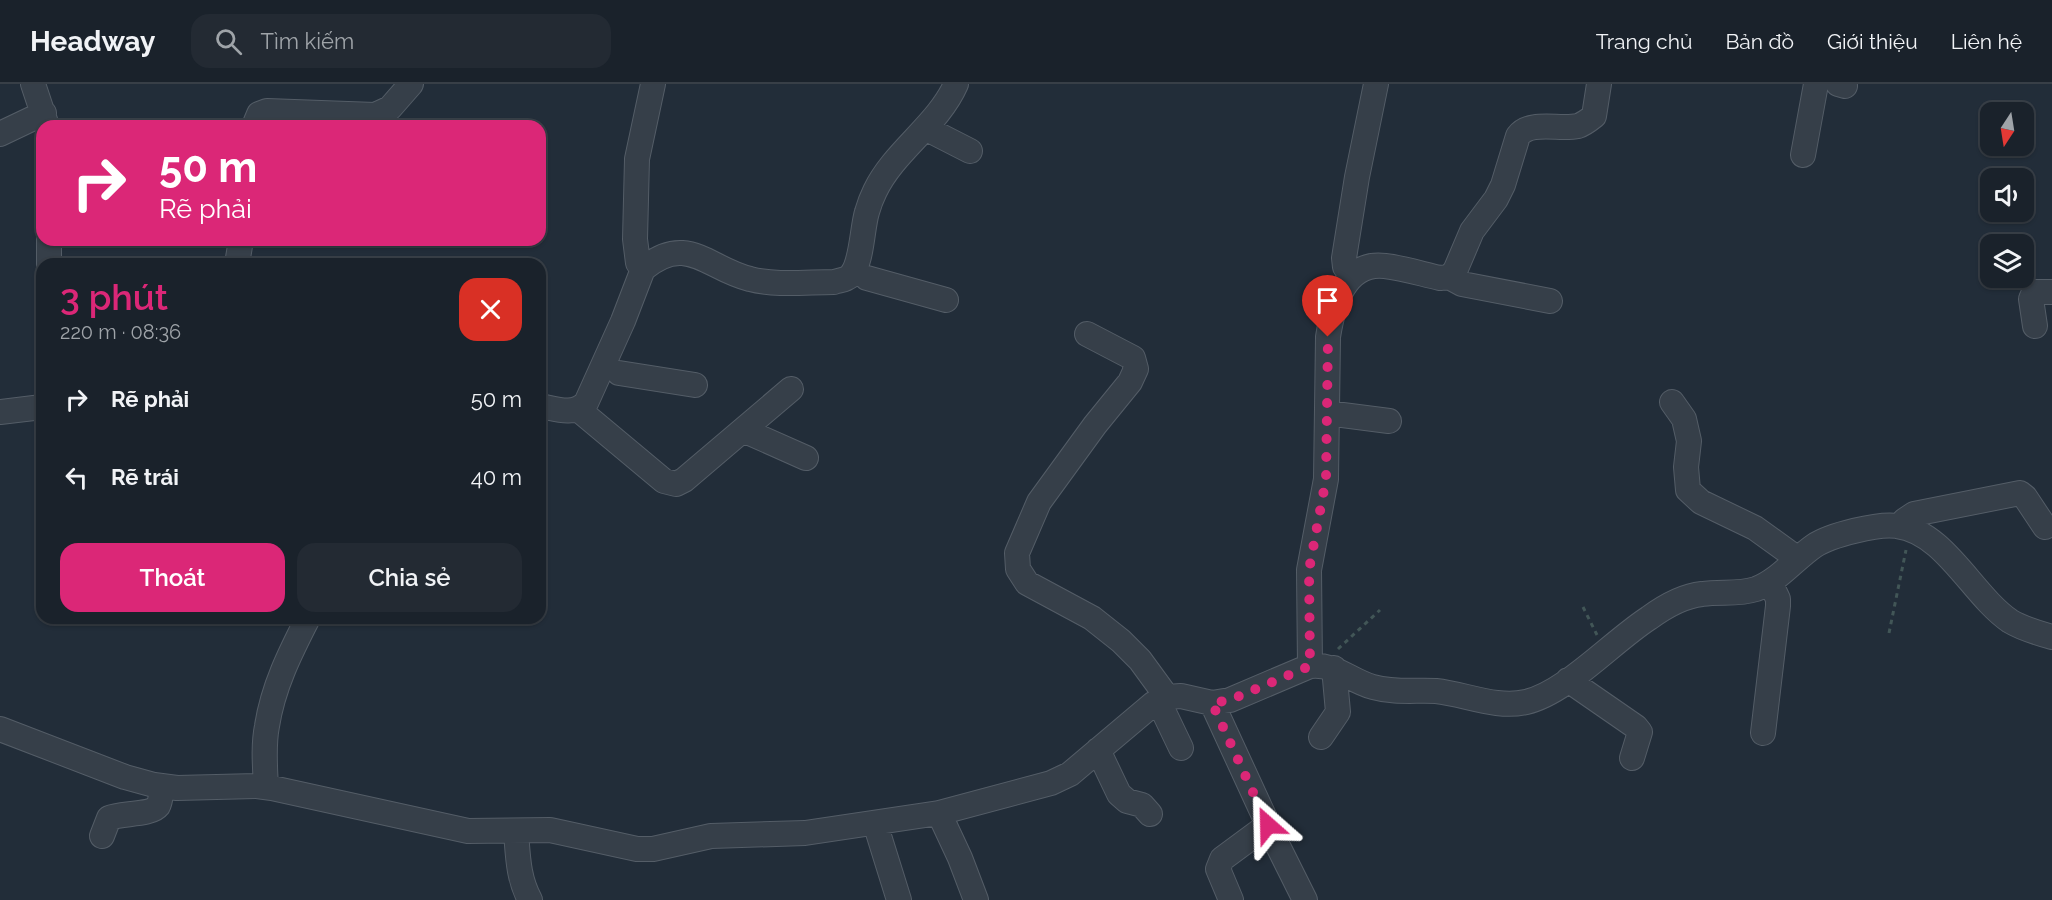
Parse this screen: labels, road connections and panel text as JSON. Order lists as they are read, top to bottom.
{
  "north": "bottom",
  "page": {
    "header": "Headway",
    "search": "Tìm kiếm",
    "nav": [
      "Trang chủ",
      "Bản đồ",
      "Giới thiệu",
      "Liên hệ"
    ],
    "turn": ["50 m", "Rẽ phải"],
    "heading": ["3 phút", "220 m · 08:36"],
    "list": [
      {
        "name": "Rẽ phải",
        "value": "50 m"
      },
      {
        "name": "Rẽ trái",
        "value": "40 m"
      }
    ],
    "buttons": ["Thoát", "Chia sẻ"]
  }
}
